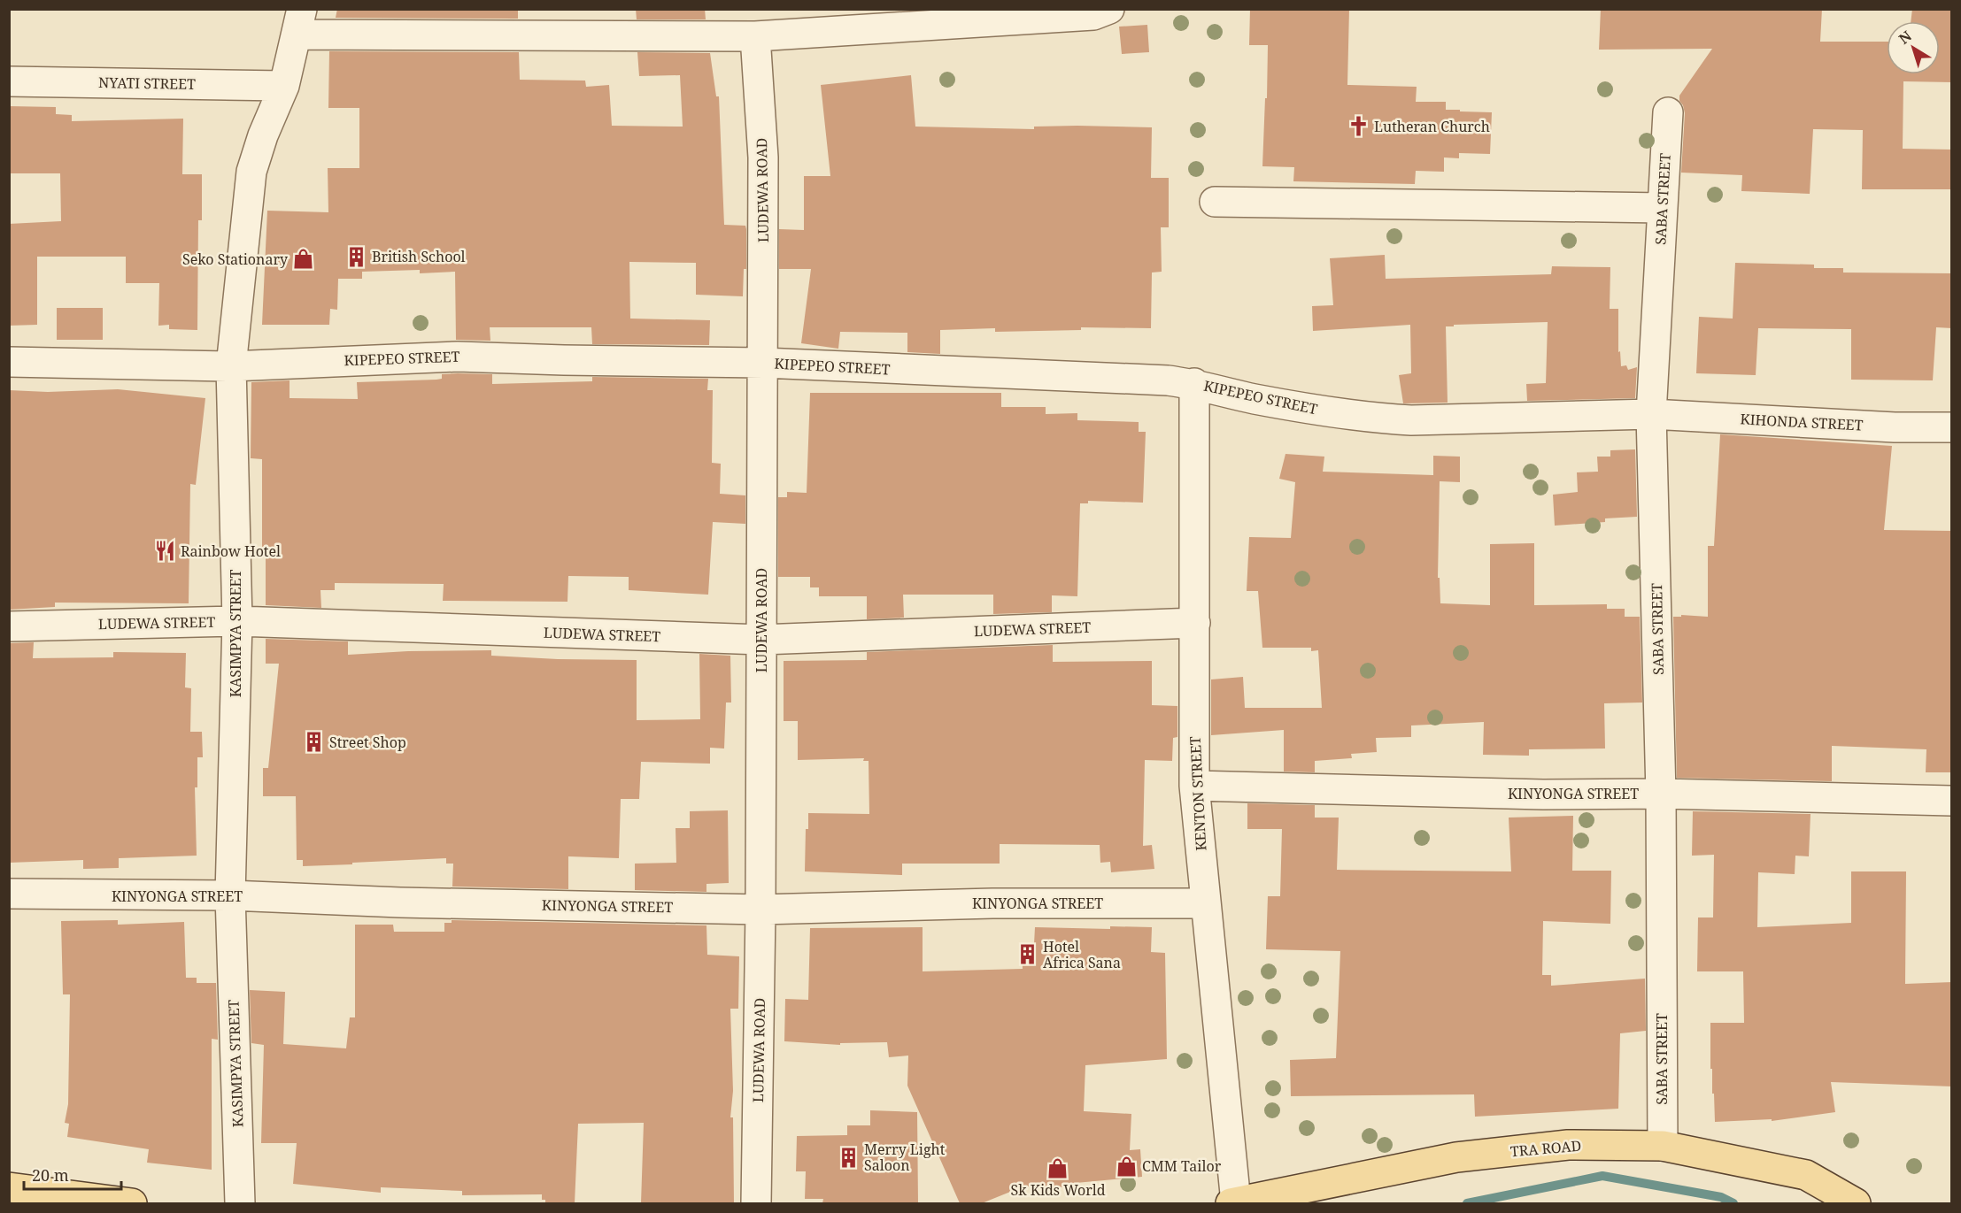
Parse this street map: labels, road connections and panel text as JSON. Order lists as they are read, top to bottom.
{
  "streets": {
    "main road": ["TRA ROAD"],
    "street": [
      "NYATI STREET",
      "LUDEWA ROAD",
      "SABA STREET",
      "KIPEPEO STREET",
      "KIHONDA STREET",
      "LUDEWA STREET",
      "KASIMPYA STREET",
      "KENTON STREET",
      "KINYONGA STREET"
    ]
  },
  "crossings": [
    ["NYATI STREET", "KASIMPYA STREET"],
    ["LUDEWA ROAD", "KIPEPEO STREET"],
    ["LUDEWA ROAD", "LUDEWA STREET"],
    ["LUDEWA ROAD", "KINYONGA STREET"],
    ["SABA STREET", "KIPEPEO STREET"],
    ["SABA STREET", "KIHONDA STREET"],
    ["SABA STREET", "KINYONGA STREET"],
    ["SABA STREET", "TRA ROAD"],
    ["KIPEPEO STREET", "KIHONDA STREET"],
    ["KIPEPEO STREET", "KASIMPYA STREET"],
    ["KIPEPEO STREET", "KENTON STREET"],
    ["LUDEWA STREET", "KASIMPYA STREET"],
    ["LUDEWA STREET", "KENTON STREET"],
    ["KASIMPYA STREET", "KINYONGA STREET"],
    ["KENTON STREET", "KINYONGA STREET"],
    ["KENTON STREET", "TRA ROAD"]
  ],
  "places": {
    "church": ["Lutheran Church"],
    "building": [
      "British School",
      "Street Shop",
      "Hotel Africa Sana",
      "Merry Light Saloon"
    ],
    "shop": ["Seko Stationary", "CMM Tailor", "Sk Kids World"],
    "restaurant": ["Rainbow Hotel"]
  },
  "scale_bar": "20 m",
  "north": "top left"
}
